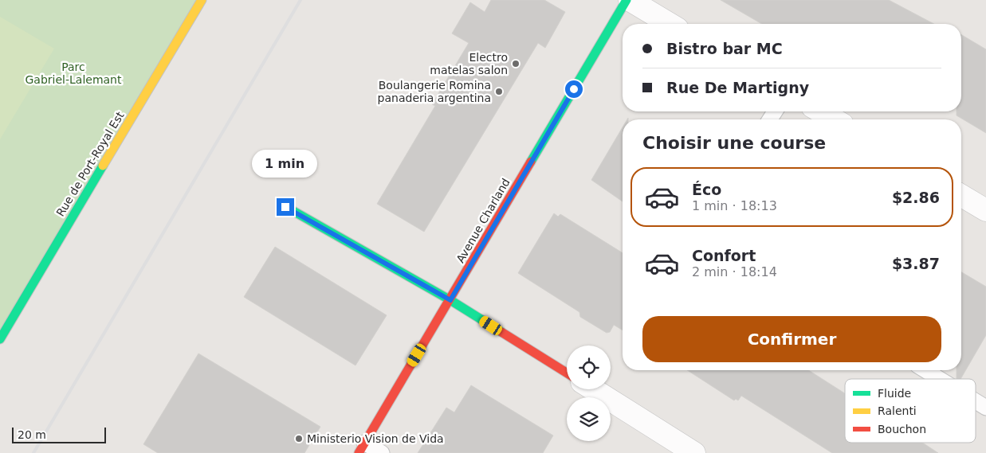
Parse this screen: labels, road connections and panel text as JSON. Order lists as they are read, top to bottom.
{
  "streets": {
    "street": ["Rue de Port-Royal Est", "Avenue Charland"]
  },
  "parks": ["Parc Gabriel-Lalemant"],
  "places": ["Electro matelas salon", "Boulangerie Romina panaderia argentina", "Ministerio Vision de Vida"],
  "legend": ["Fluide", "Ralenti", "Bouchon"],
  "scale_bar": "20 m",
  "page": {
    "banner": ["Bistro bar MC", "Rue De Martigny"],
    "heading": "Choisir une course",
    "bubble": "1 min",
    "list": [
      {
        "name": "Éco",
        "note": "1 min · 18:13",
        "value": "$2.86"
      },
      {
        "name": "Confort",
        "note": "2 min · 18:14",
        "value": "$3.87"
      }
    ],
    "buttons": "Confirmer",
    "scale": "20 m"
  }
}
